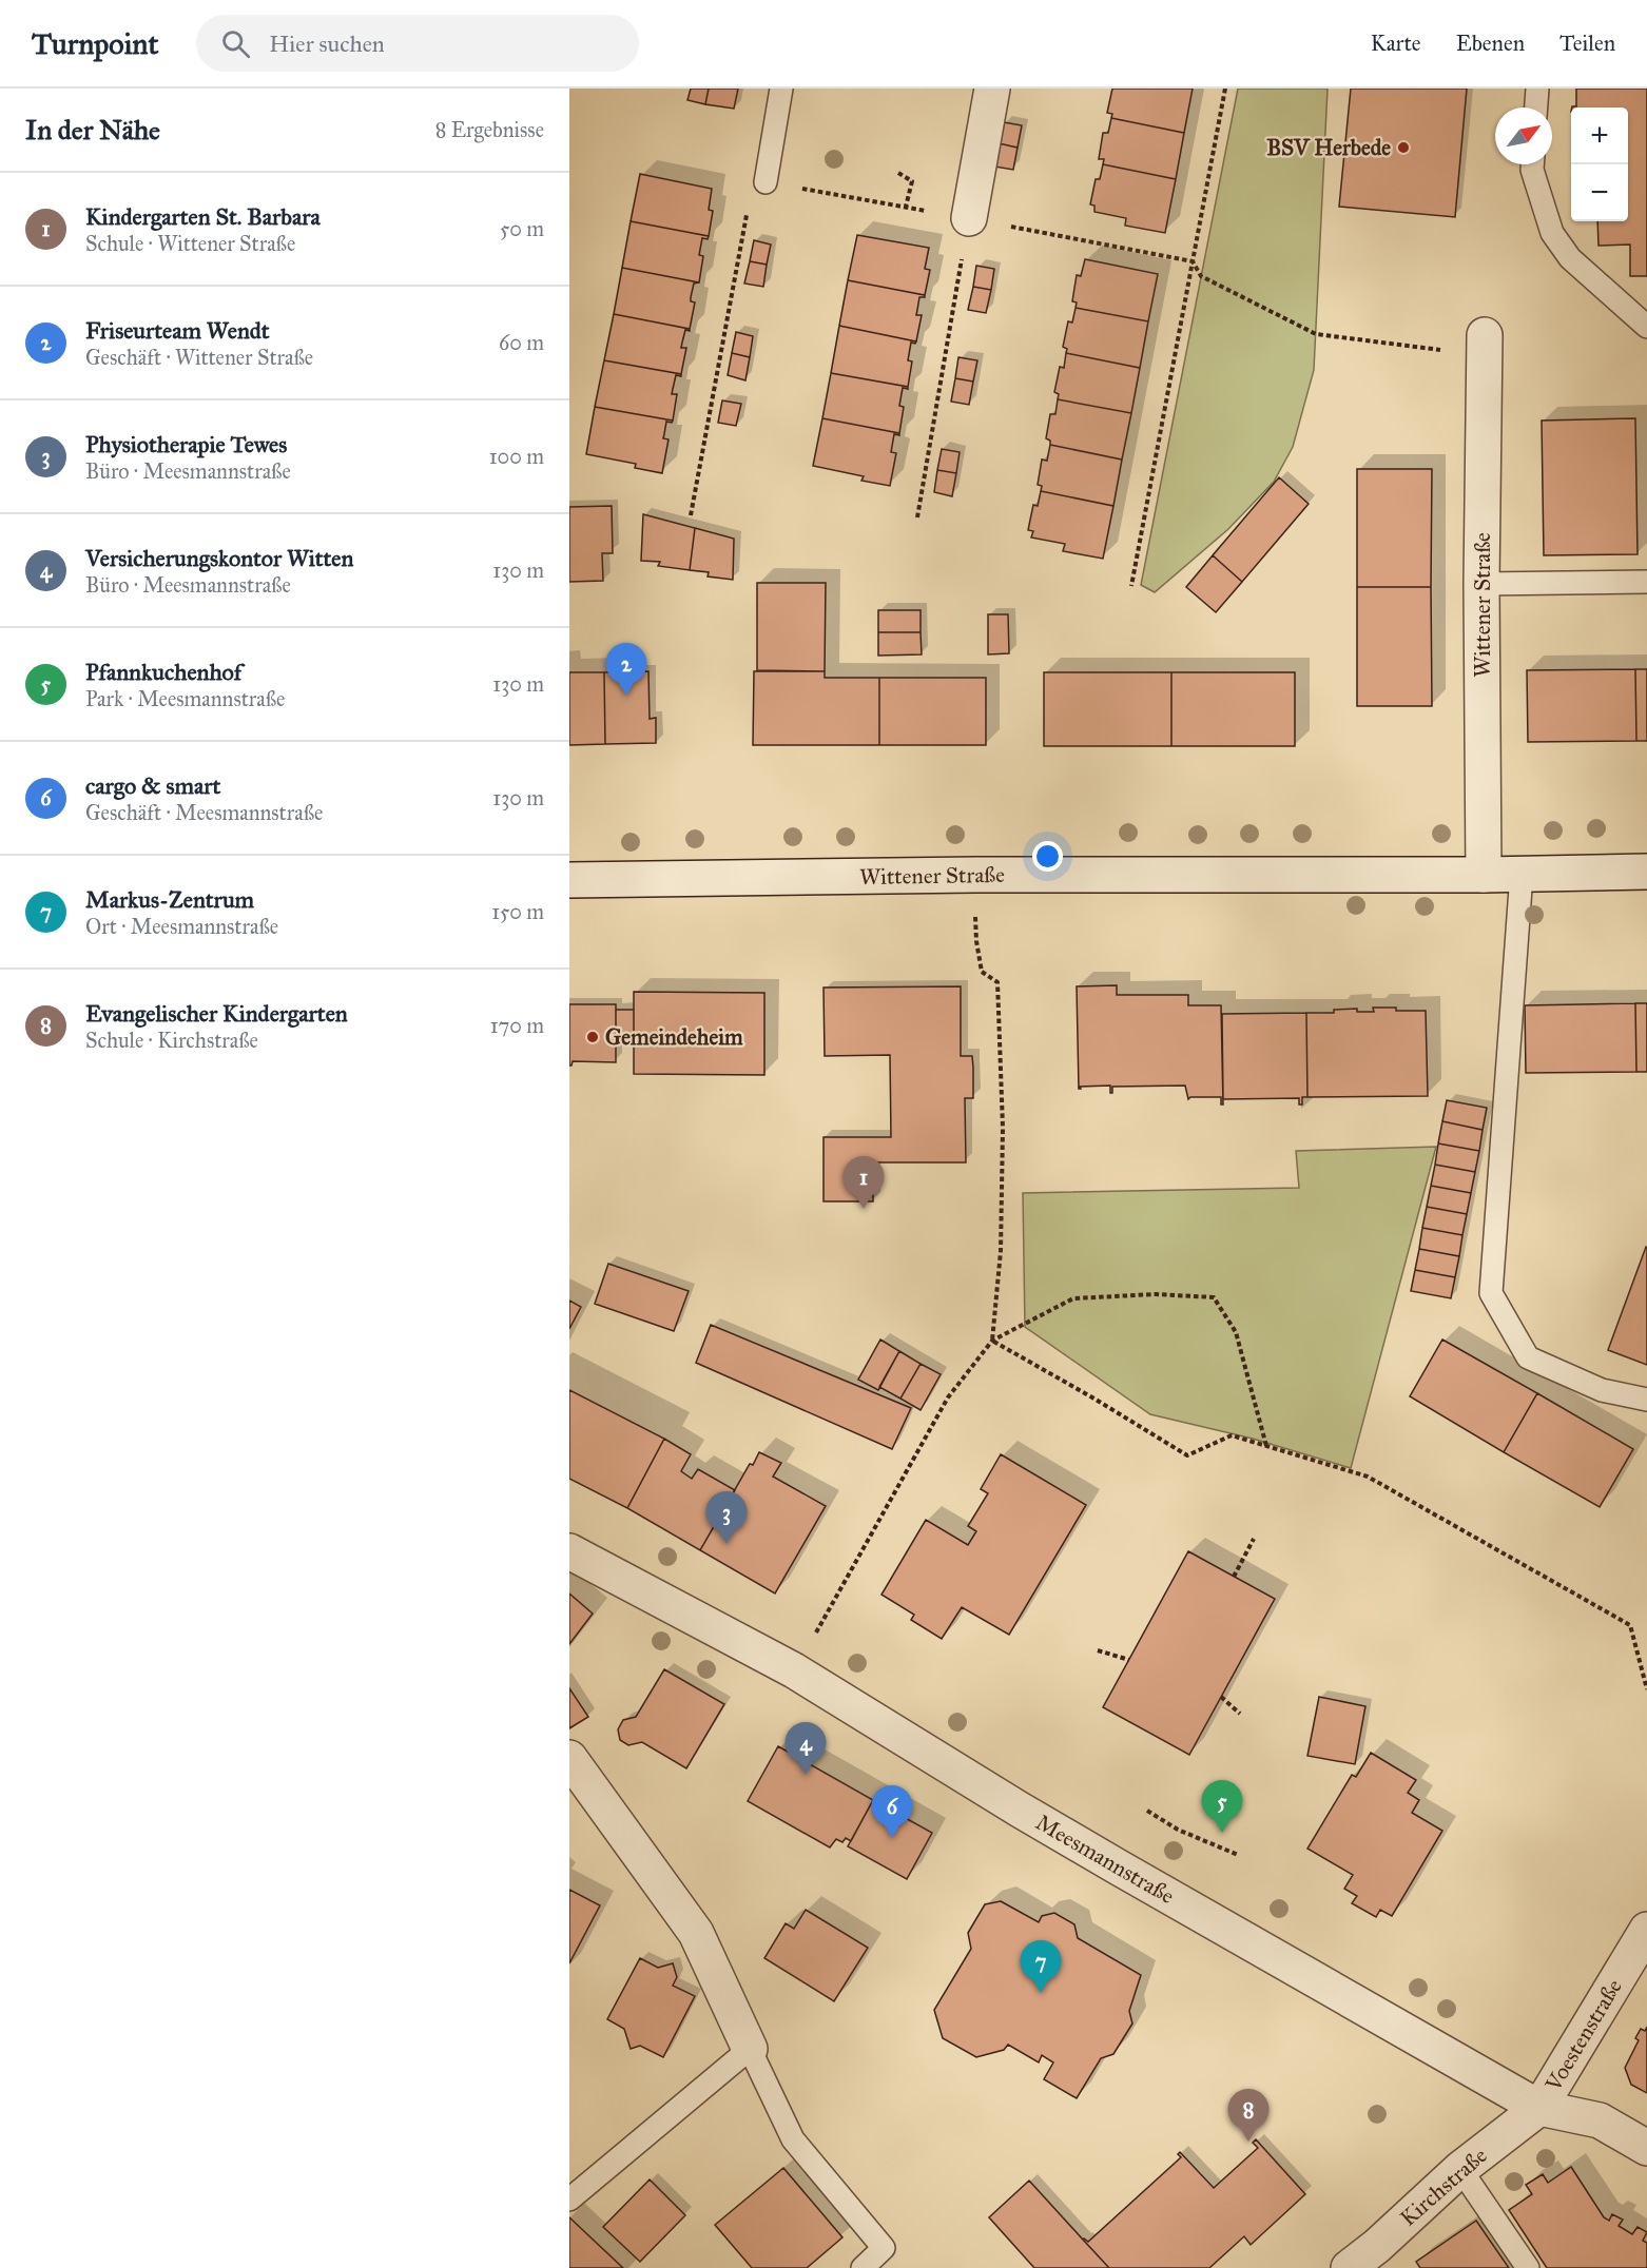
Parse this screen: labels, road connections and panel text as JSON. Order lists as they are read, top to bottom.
{
  "streets": {
    "street": [
      "Wittener Straße",
      "Meesmannstraße",
      "Voestenstraße",
      "Kirchstraße"
    ]
  },
  "crossings": [
    ["Meesmannstraße", "Voestenstraße"],
    ["Meesmannstraße", "Kirchstraße"],
    ["Voestenstraße", "Kirchstraße"]
  ],
  "places": ["BSV Herbede", "Gemeindeheim"],
  "north": "top right",
  "page": {
    "header": "Turnpoint",
    "search": "Hier suchen",
    "nav": ["Karte", "Ebenen", "Teilen"],
    "heading": ["In der Nähe", "8 Ergebnisse"],
    "map_buttons": ["+", "−"],
    "list": [
      {
        "mark": "1",
        "name": "Kindergarten St. Barbara",
        "note": "Schule · Wittener Straße",
        "value": "50 m"
      },
      {
        "mark": "2",
        "name": "Friseurteam Wendt",
        "note": "Geschäft · Wittener Straße",
        "value": "60 m"
      },
      {
        "mark": "3",
        "name": "Physiotherapie Tewes",
        "note": "Büro · Meesmannstraße",
        "value": "100 m"
      },
      {
        "mark": "4",
        "name": "Versicherungskontor Witten",
        "note": "Büro · Meesmannstraße",
        "value": "130 m"
      },
      {
        "mark": "5",
        "name": "Pfannkuchenhof",
        "note": "Park · Meesmannstraße",
        "value": "130 m"
      },
      {
        "mark": "6",
        "name": "cargo & smart",
        "note": "Geschäft · Meesmannstraße",
        "value": "130 m"
      },
      {
        "mark": "7",
        "name": "Markus-Zentrum",
        "note": "Ort · Meesmannstraße",
        "value": "150 m"
      },
      {
        "mark": "8",
        "name": "Evangelischer Kindergarten",
        "note": "Schule · Kirchstraße",
        "value": "170 m"
      }
    ],
    "pins": [
      "2",
      "1",
      "3",
      "4",
      "5",
      "6",
      "7",
      "8"
    ]
  }
}
